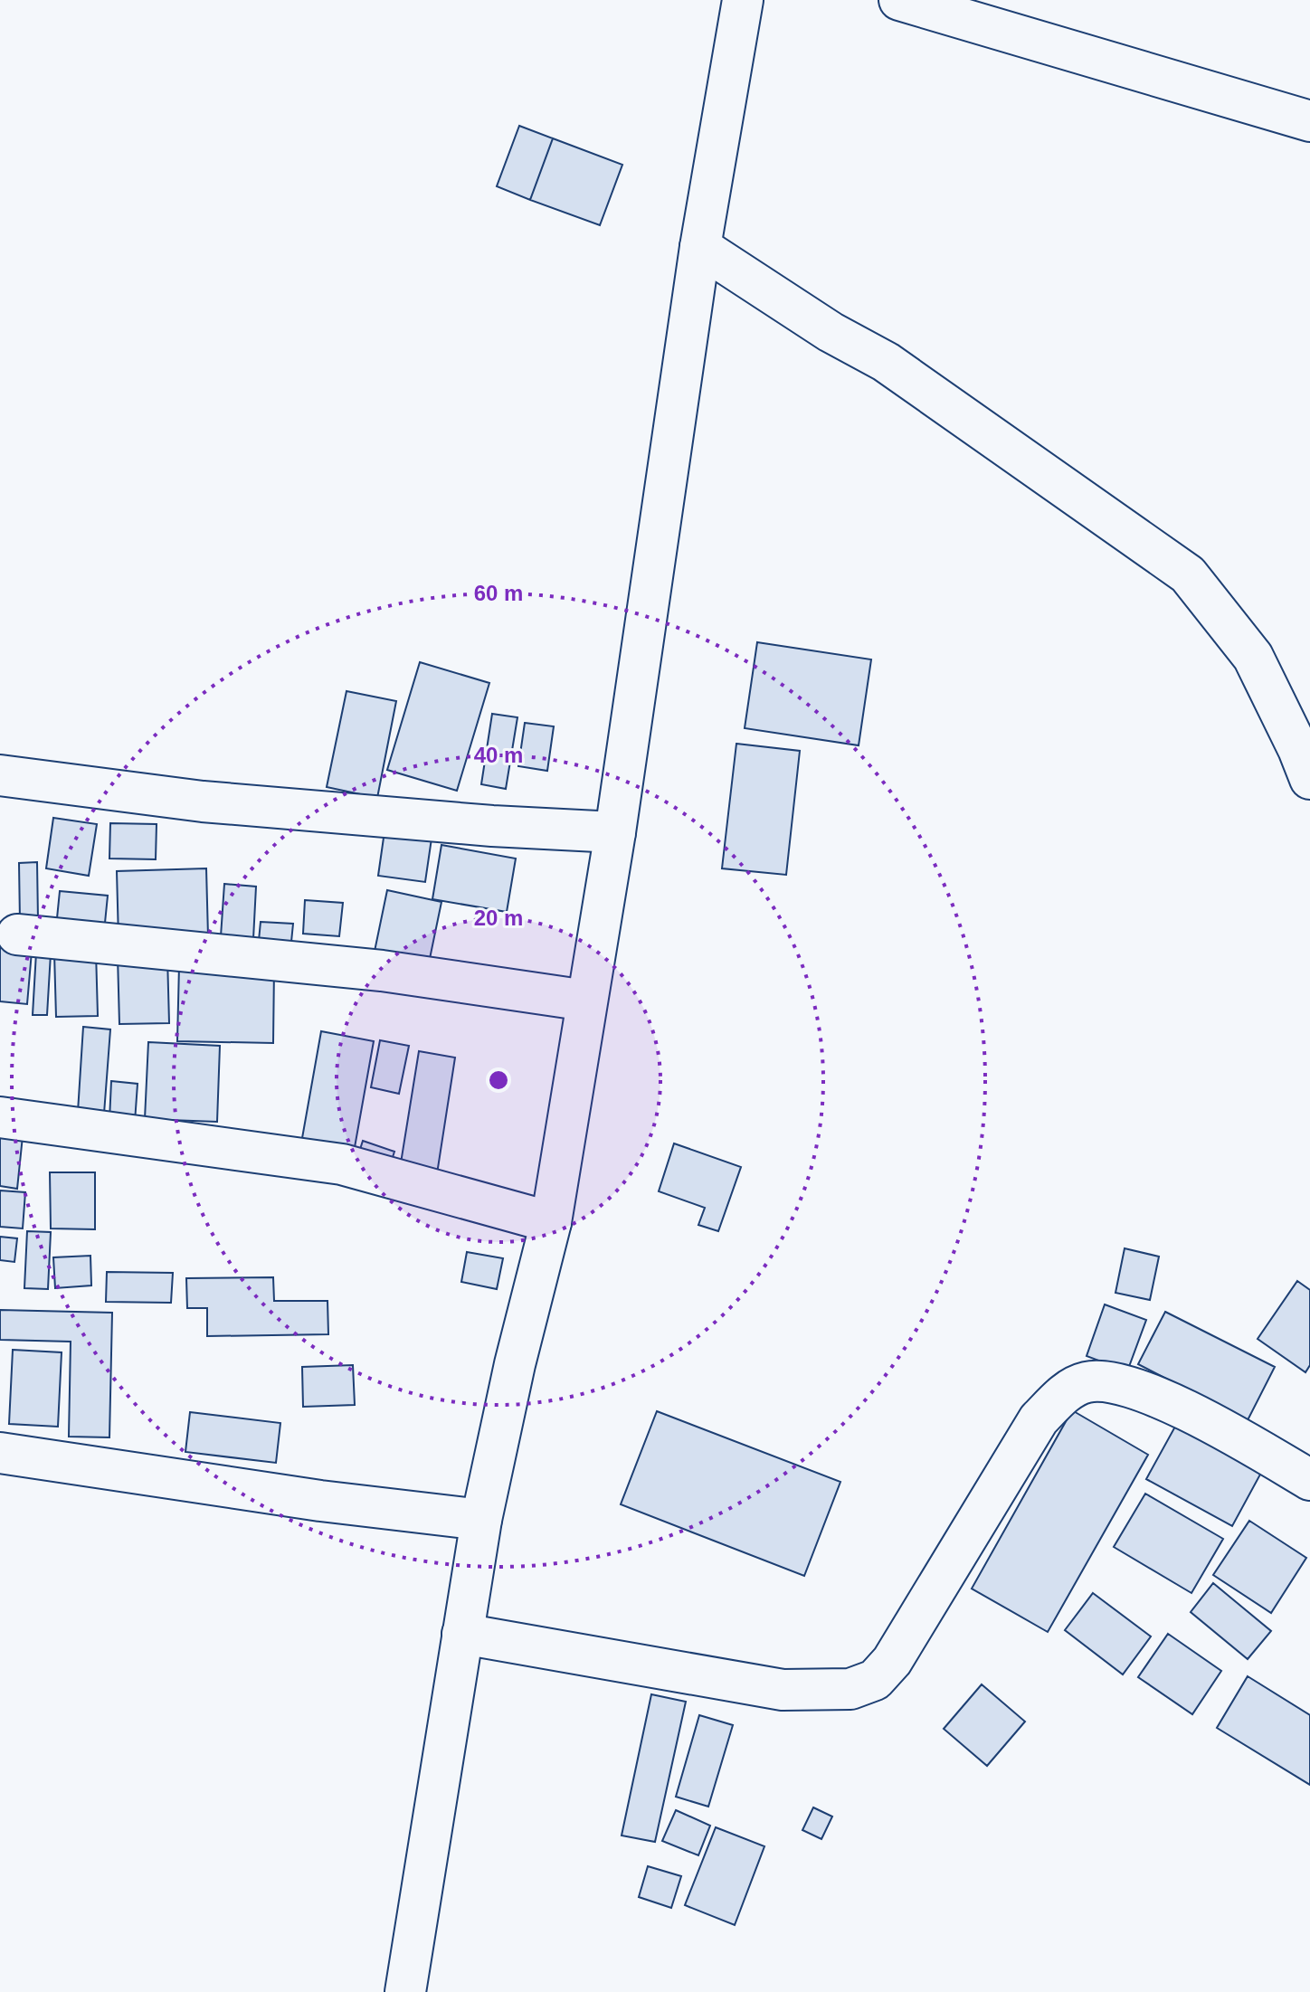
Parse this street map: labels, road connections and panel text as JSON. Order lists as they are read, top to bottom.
{
  "rings": ["60 m", "40 m", "20 m"]
}
